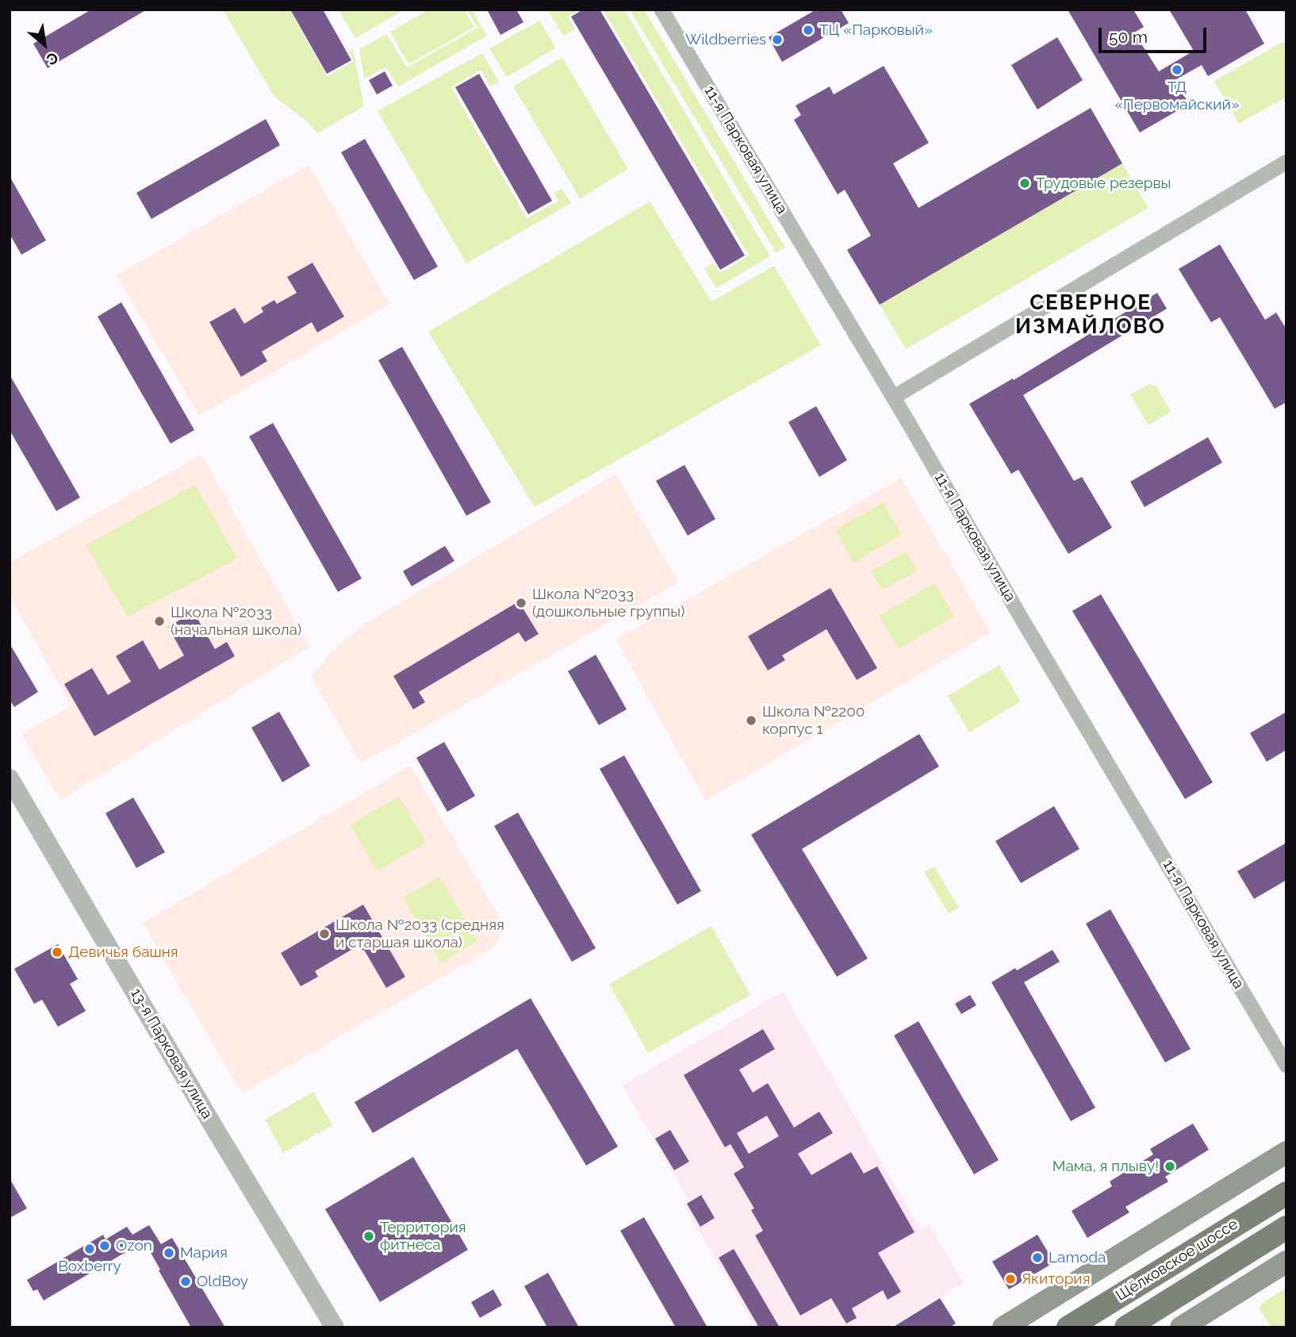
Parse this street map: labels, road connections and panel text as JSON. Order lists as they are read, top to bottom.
{
  "streets": {
    "main road": ["Щёлковское шоссе"],
    "street": ["11-я Парковая улица", "13-я Парковая улица"]
  },
  "districts": ["СЕВЕРНОЕ ИЗМАЙЛОВО"],
  "places": [
    "ТЦ «Парковый»",
    "Wildberries",
    "ТД «Первомайский»",
    "Трудовые резервы",
    "Школа №2033 (дошкольные группы)",
    "Школа №2033 (начальная школа)",
    "Школа №2200 корпус 1",
    "Школа №2033 (средняя и старшая школа)",
    "Девичья башня",
    "Мама, я плыву!",
    "Территория фитнеса",
    "Ozon",
    "Boxberry",
    "Мария",
    "Lamoda",
    "Якитория",
    "OldBoy"
  ],
  "scale_bar": "50 m",
  "north": "bottom right"
}
